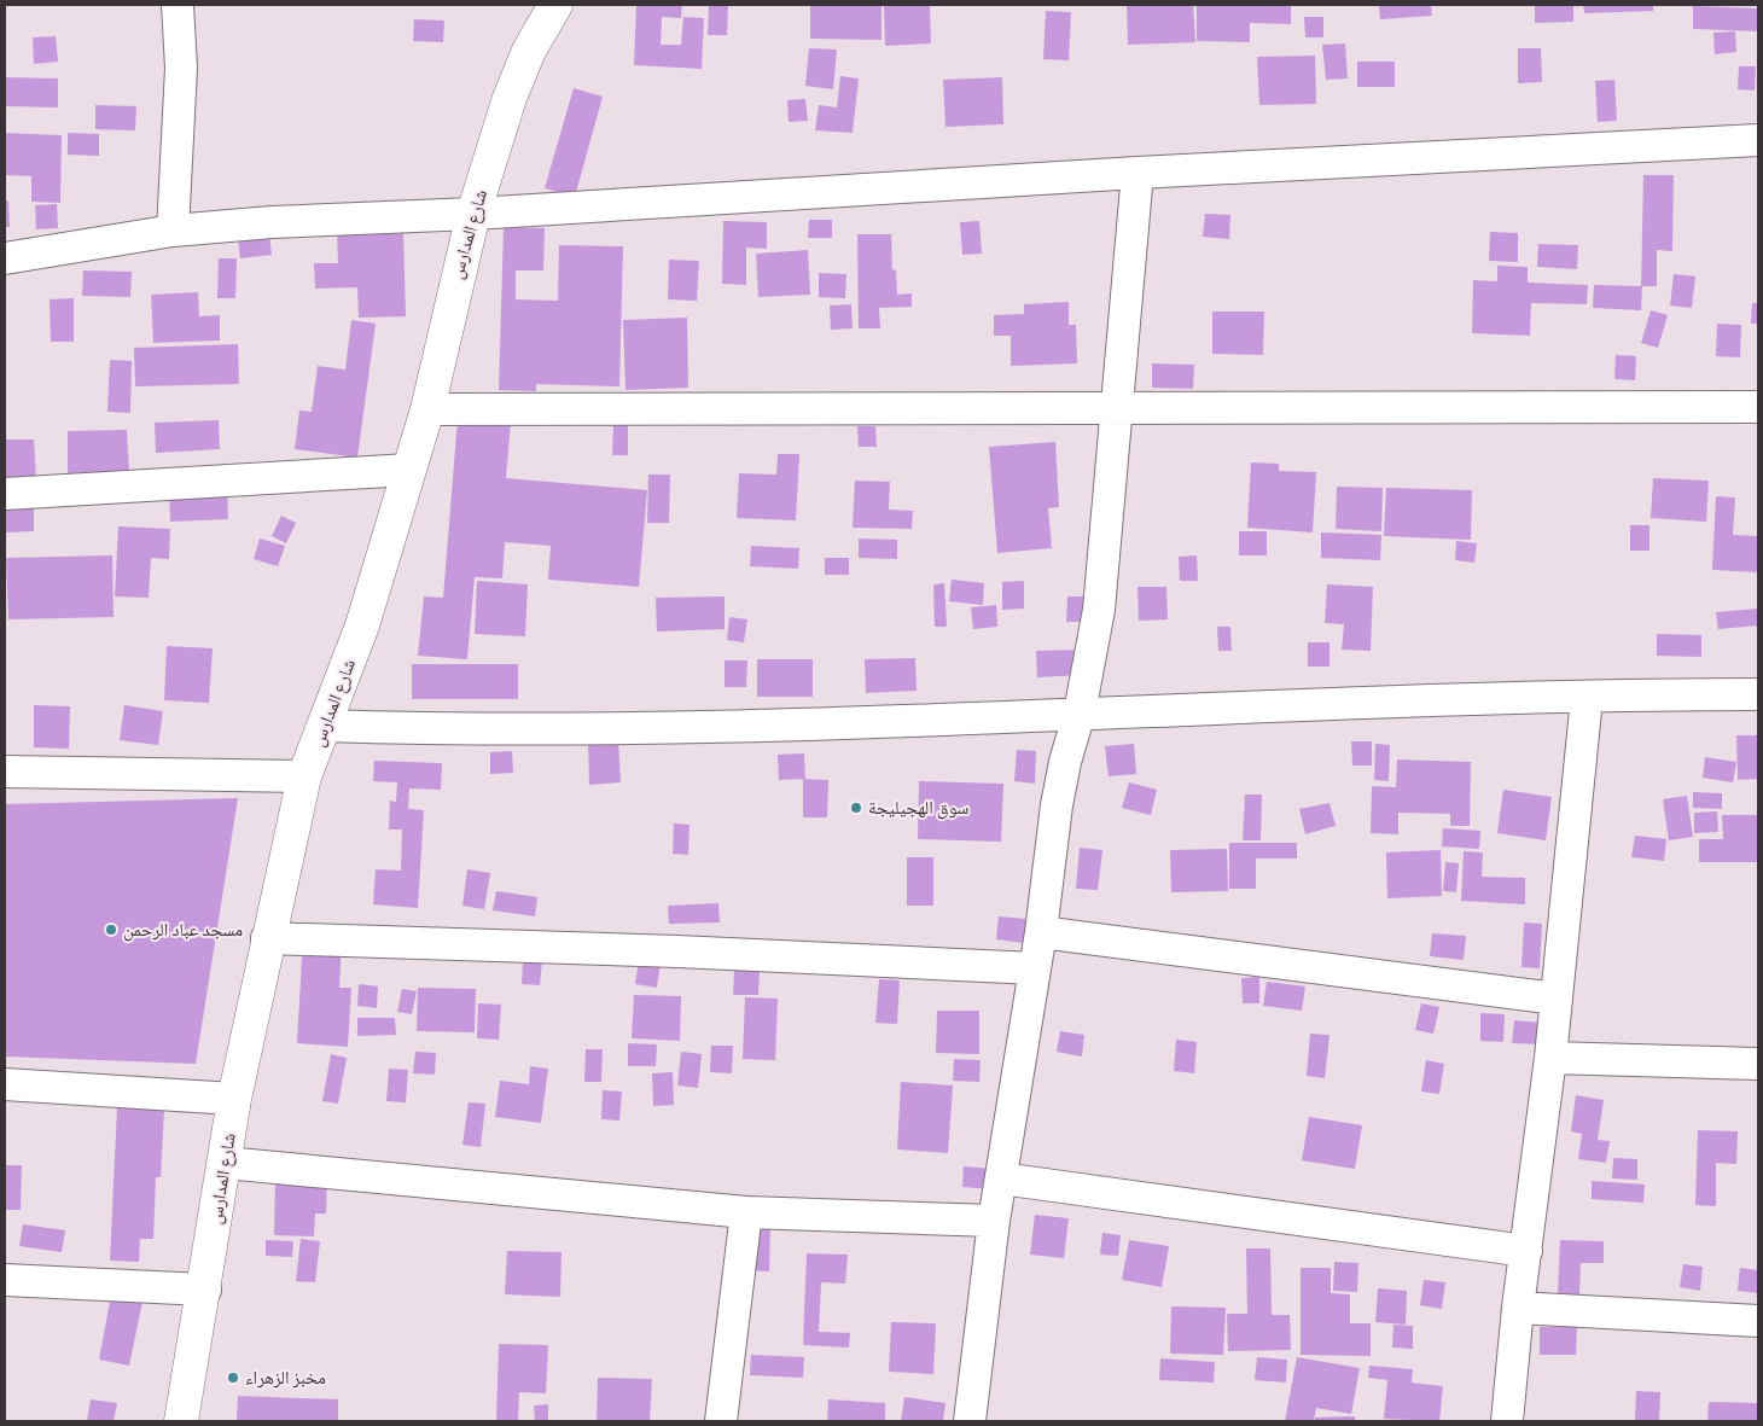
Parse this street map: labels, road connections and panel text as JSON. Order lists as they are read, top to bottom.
{
  "streets": {
    "street": ["شارع المدارس"]
  },
  "places": ["سوق الهجيليجة", "مسجد عباد الرحمن", "مخبز الزهراء"]
}
